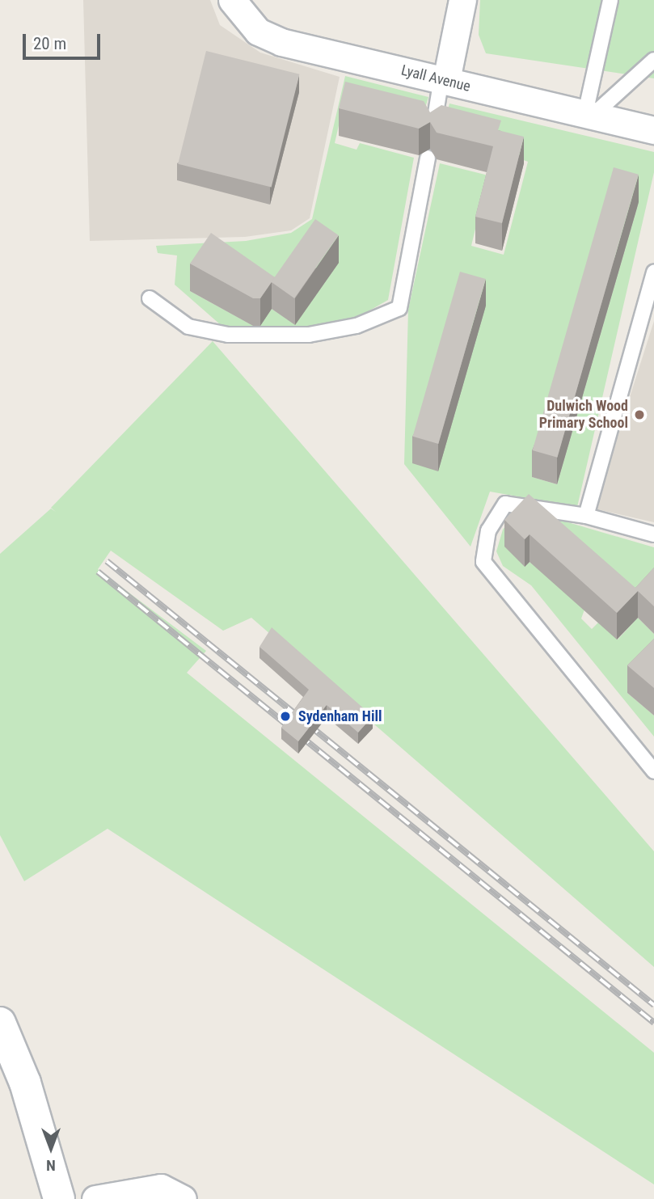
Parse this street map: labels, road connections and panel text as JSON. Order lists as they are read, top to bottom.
{
  "streets": {
    "street": ["Lyall Avenue"]
  },
  "places": ["Dulwich Wood Primary School", "Sydenham Hill"],
  "scale_bar": "20 m",
  "north": "bottom"
}
